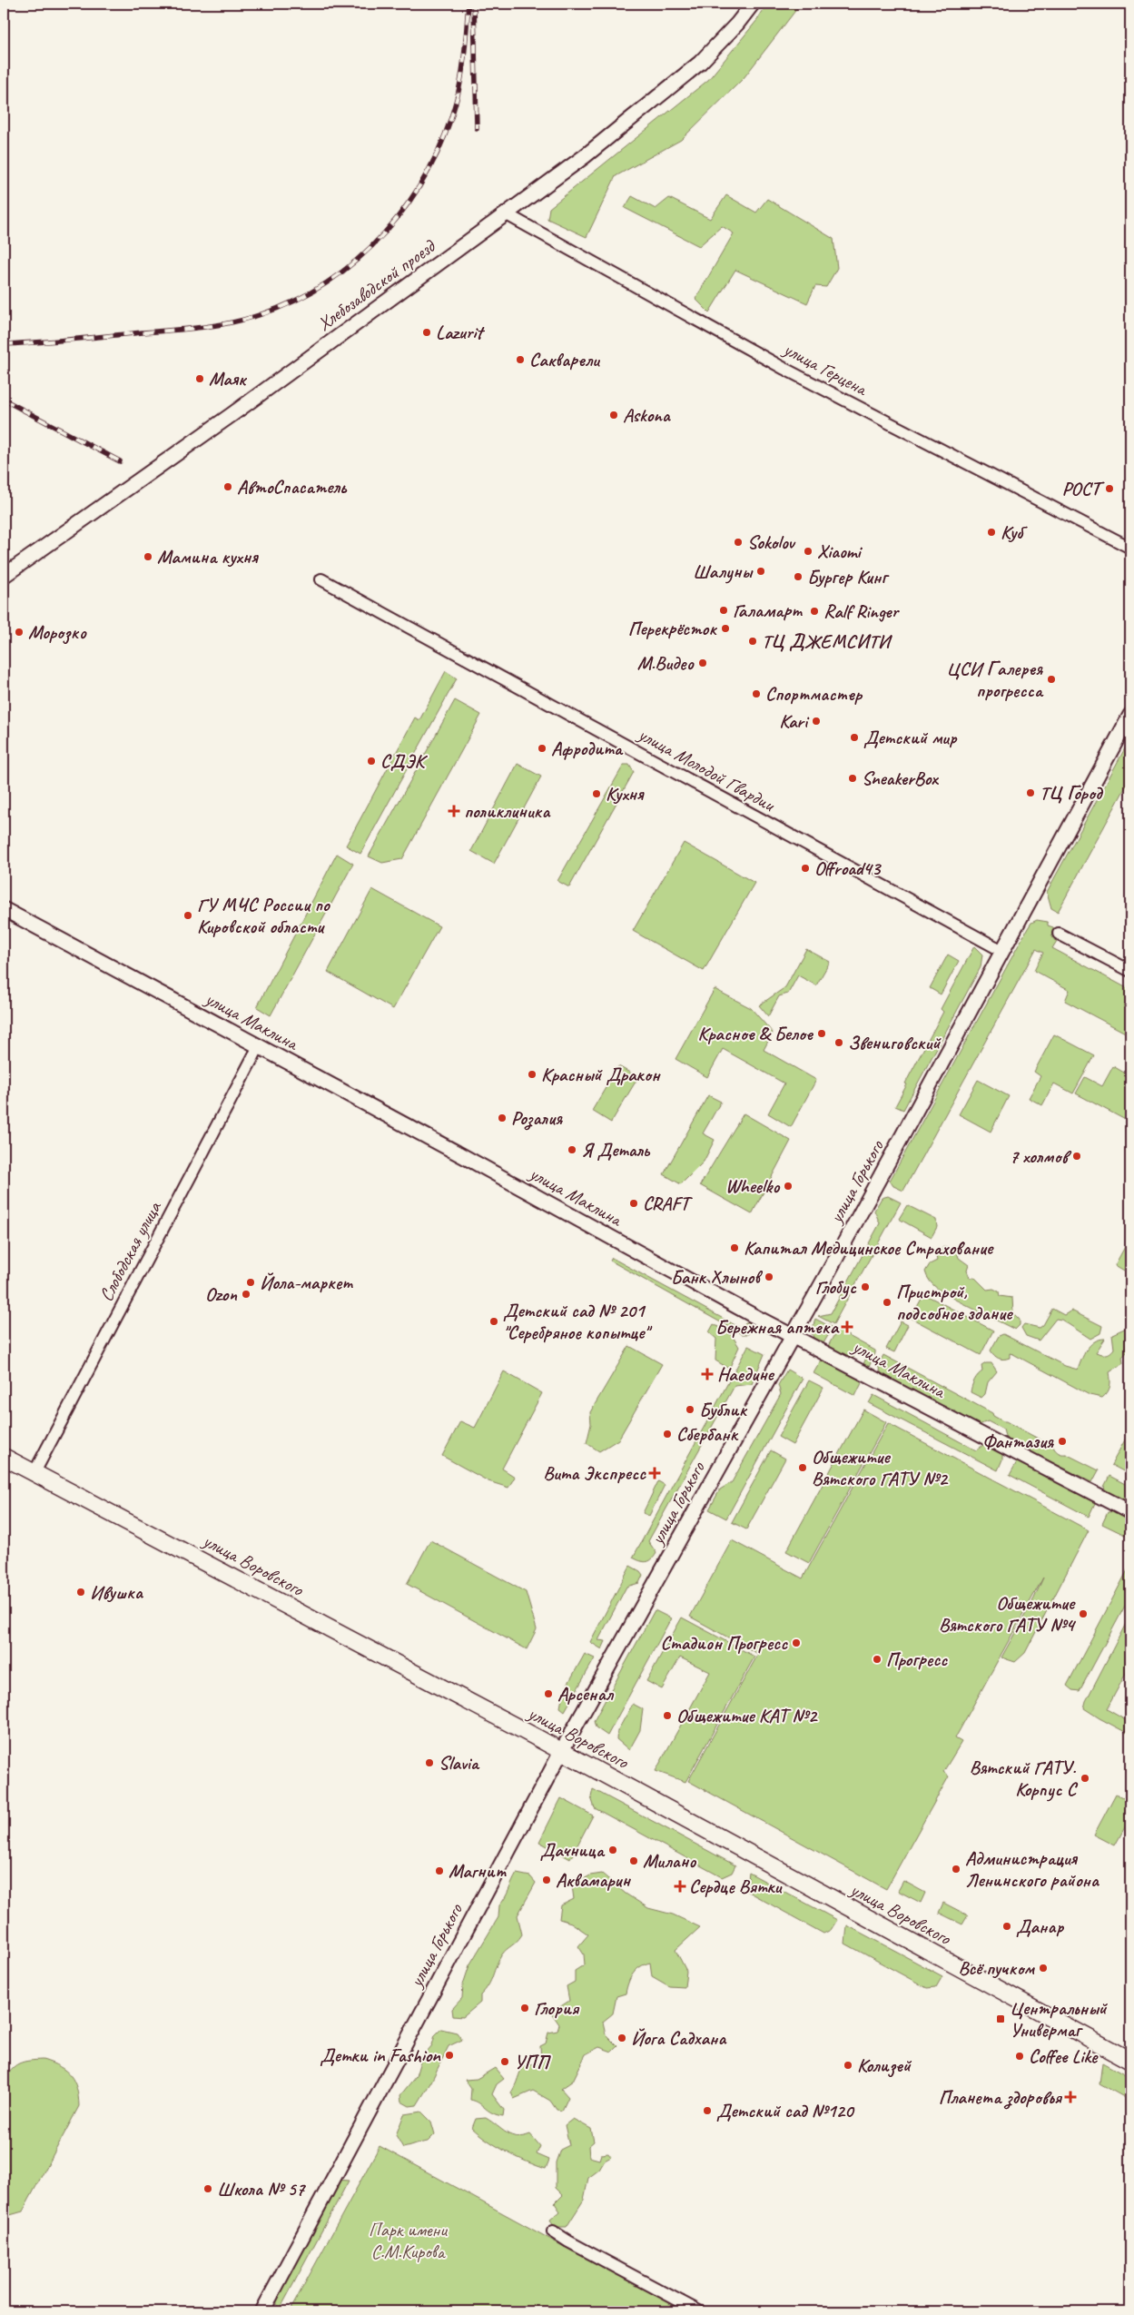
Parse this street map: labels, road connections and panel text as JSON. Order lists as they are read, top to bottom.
{
  "streets": {
    "main road": ["улица Воровского"],
    "street": [
      "Хлебозаводской проезд",
      "улица Герцена",
      "улица Молодой Гвардии",
      "улица Маклина",
      "улица Горького",
      "Слободская улица"
    ]
  },
  "crossings": [
    ["Хлебозаводской проезд", "улица Герцена"],
    ["улица Молодой Гвардии", "улица Горького"],
    ["улица Маклина", "улица Горького"],
    ["улица Маклина", "Слободская улица"],
    ["улица Горького", "улица Воровского"],
    ["Слободская улица", "улица Воровского"]
  ],
  "parks": ["Парк имени С.М.Кирова"],
  "places": {
    "other": [
      "Lazurit",
      "Сакварели",
      "Маяк",
      "Askona",
      "АвтоСпасатель",
      "РОСТ",
      "Куб",
      "Sokolov",
      "Xiaomi",
      "Мамина кухня",
      "Шалуны",
      "Бургер Кинг",
      "Галамарт",
      "Ralf Ringer",
      "Перекрёсток",
      "Морозко",
      "ТЦ ДЖЕМСИТИ",
      "М.Видео",
      "ЦСИ Галерея прогресса",
      "Спортмастер",
      "Kari",
      "Детский мир",
      "Афродита",
      "СДЭК",
      "SneakerBox",
      "ТЦ Город",
      "Кухня",
      "Offroad43",
      "ГУ МЧС России по Кировской области",
      "Красное & Белое",
      "Звениговский",
      "Красный Дракон",
      "Розалия",
      "Я Деталь",
      "7 холмов",
      "Wheelko",
      "CRAFT",
      "Капитал Медицинское Страхование",
      "Банк Хлынов",
      "Йола-маркет",
      "Глобус",
      "Ozon",
      "Пристрой, подсобное здание",
      "Детский сад № 201 \"Серебряное копытце\"",
      "Бублик",
      "Сбербанк",
      "Фантазия",
      "Общежитие Вятского ГАТУ №2",
      "Ивушка",
      "Общежитие Вятского ГАТУ №4",
      "Стадион Прогресс",
      "Прогресс",
      "Арсенал",
      "Общежитие КАТ №2",
      "Slavia",
      "Вятский ГАТУ. Корпус С",
      "Дачница",
      "Милано",
      "Администрация Ленинского района",
      "Магнит",
      "Аквамарин",
      "Данар",
      "Всё пучком",
      "Глория",
      "Йога Садхана",
      "Детки in Fashion",
      "Coffee Like",
      "УПП",
      "Колизей",
      "Детский сад №120",
      "Школа № 57"
    ],
    "health": [
      "поликлиника",
      "Бережная аптека",
      "Наедине",
      "Вита Экспресс",
      "Сердце Вятки",
      "Планета здоровья"
    ],
    "transit": ["Центральный Универмаг"]
  }
}
